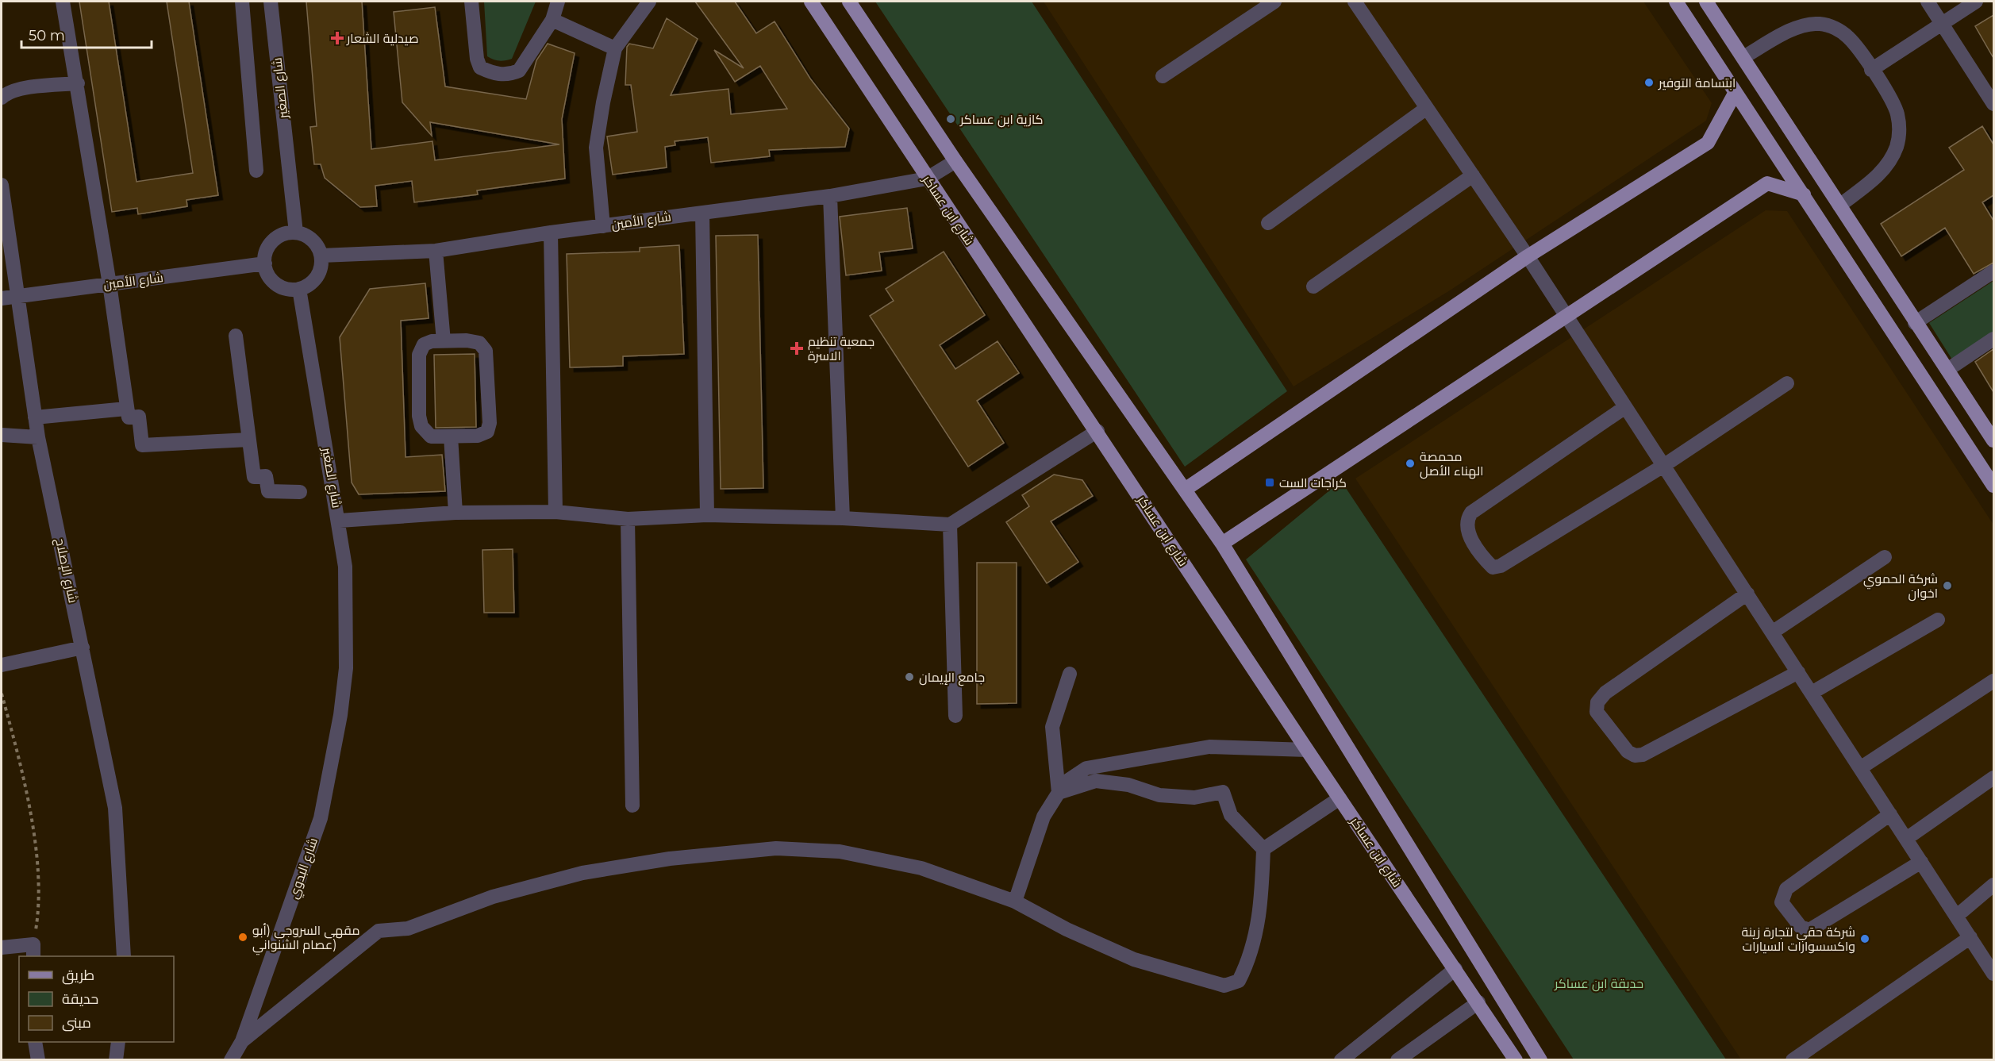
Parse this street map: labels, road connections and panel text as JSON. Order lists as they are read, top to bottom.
{
  "streets": {
    "main road": ["شارع ابن عساكر"],
    "street": [
      "شارع الصغير",
      "شارع الأمين",
      "شارع الإصلاح",
      "شارع البدوي"
    ]
  },
  "crossings": [
    ["شارع الصغير", "شارع الأمين"],
    ["شارع الصغير", "شارع البدوي"],
    ["شارع ابن عساكر", "شارع الأمين"],
    ["شارع الأمين", "شارع الإصلاح"]
  ],
  "parks": ["حديقة ابن عساكر"],
  "places": {
    "health": ["صيدلية الشعار", "جمعية تنظيم الاسرة"],
    "other": [
      "ابتسامة التوفير",
      "كازية ابن عساكر",
      "محمصة الهناء الأصل",
      "شركة الحموي اخوان",
      "جامع الإيمان",
      "مقهى السروجي (أبو عصام الشنواني)",
      "شركة حقي لتجارة زينة واكسسوارات السيارات"
    ],
    "transit": ["كراجات الست"]
  },
  "legend": ["طريق", "حديقة", "مبنى"],
  "scale_bar": "50 m"
}
